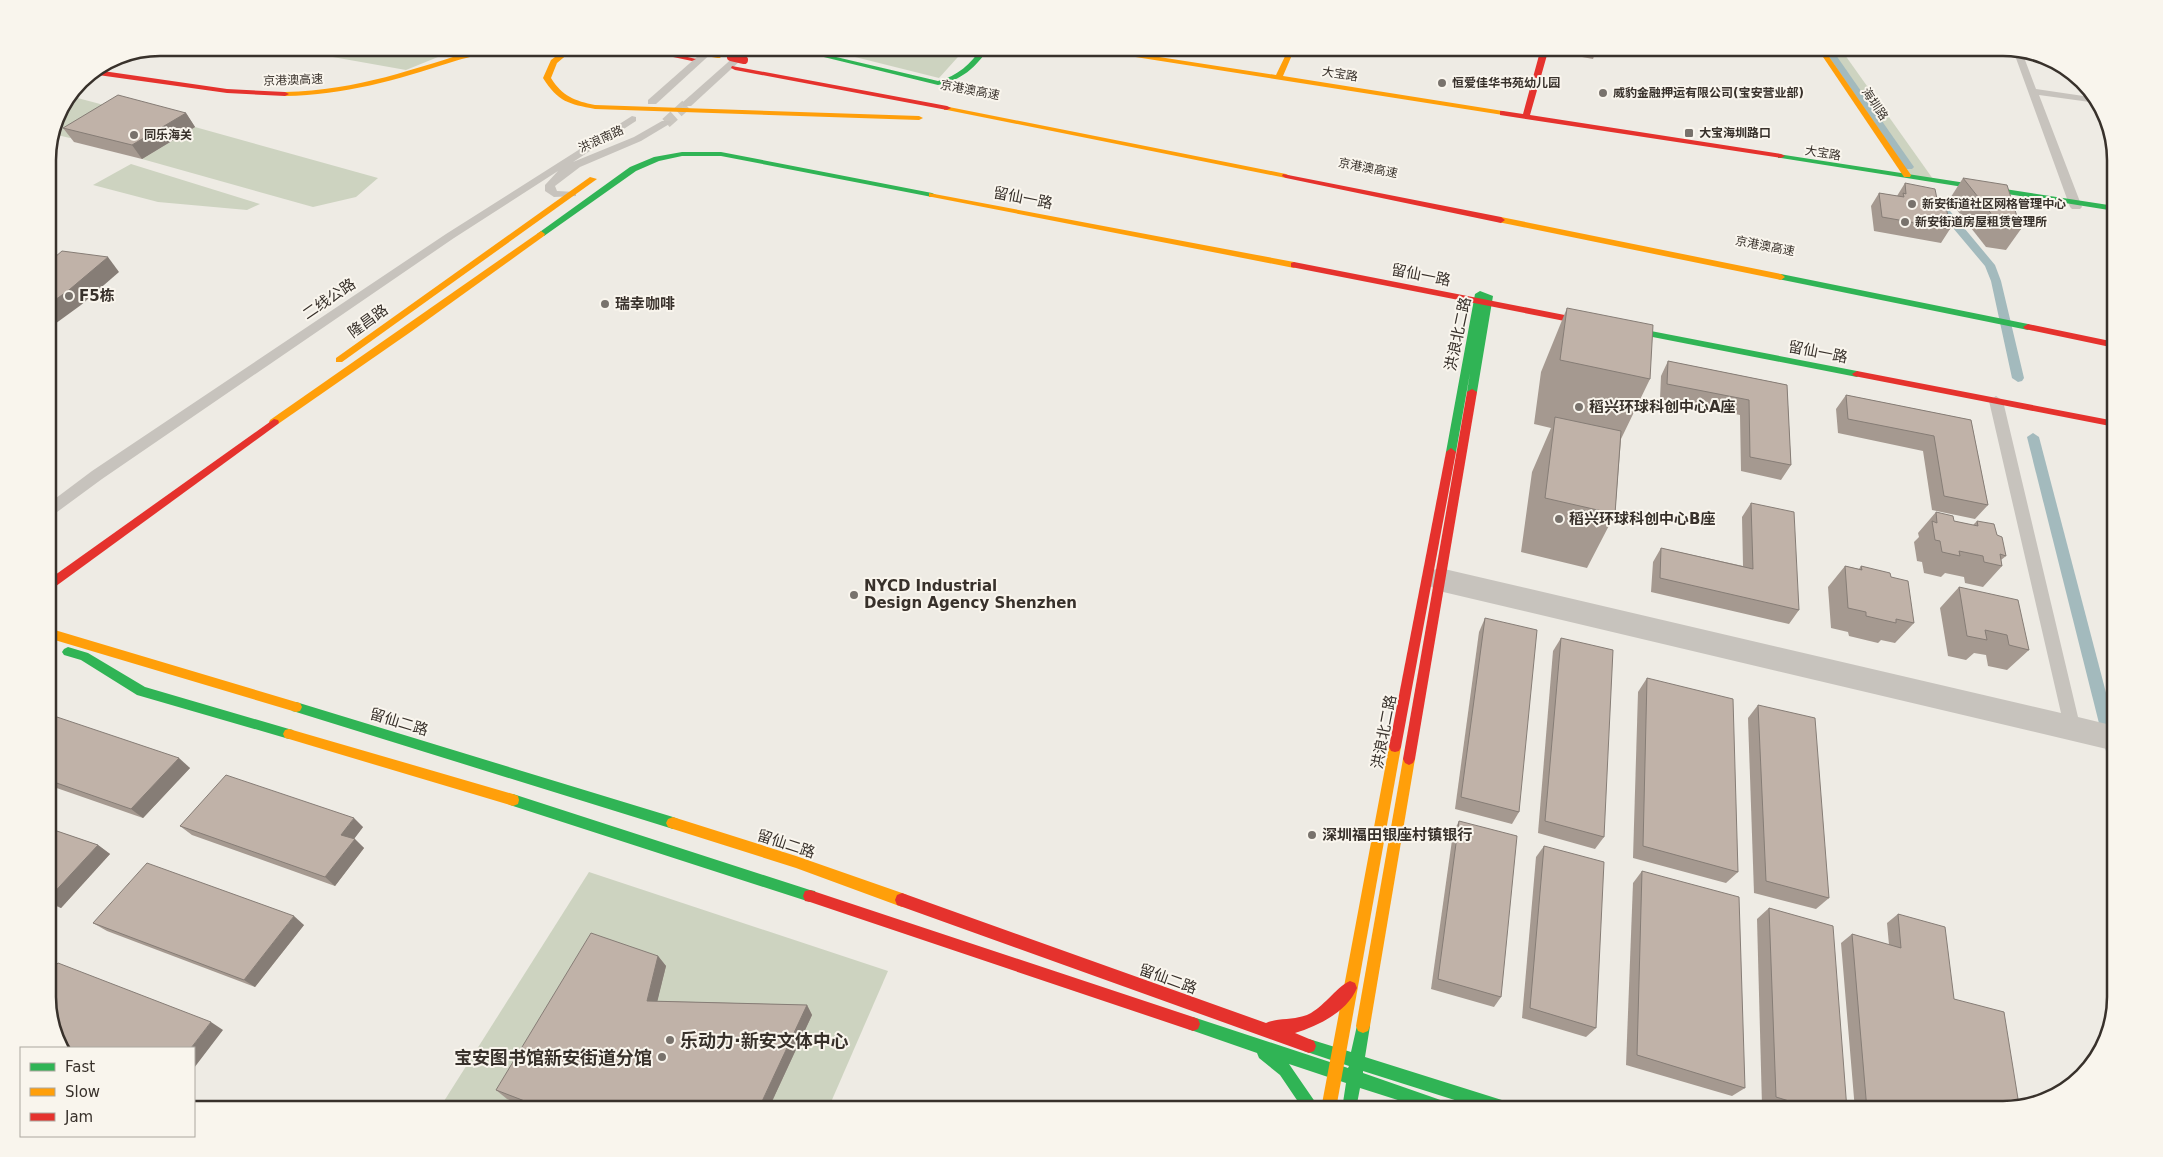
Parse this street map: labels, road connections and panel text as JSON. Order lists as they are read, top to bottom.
{
  "streets": {
    "main road": [
      "大宝路",
      "京港澳高速",
      "海圳路",
      "留仙一路",
      "隆昌路",
      "洪浪北二路",
      "留仙二路"
    ],
    "street": ["洪浪南路", "二线公路"]
  },
  "crossings": [
    ["大宝路", "海圳路"],
    ["洪浪南路", "隆昌路"],
    ["留仙一路", "隆昌路"],
    ["留仙一路", "洪浪北二路"],
    ["洪浪北二路", "留仙二路"]
  ],
  "places": {
    "other": [
      "恒爱佳华书苑幼儿园",
      "威豹金融押运有限公司(宝安营业部)",
      "同乐海关",
      "新安街道社区网格管理中心",
      "新安街道房屋租赁管理所",
      "F5栋",
      "瑞幸咖啡",
      "稻兴环球科创中心A座",
      "稻兴环球科创中心B座",
      "NYCD Industrial Design Agency Shenzhen",
      "深圳福田银座村镇银行",
      "乐动力·新安文体中心",
      "宝安图书馆新安街道分馆"
    ],
    "transit": ["大宝海圳路口"]
  },
  "legend": ["Fast", "Slow", "Jam"]
}
